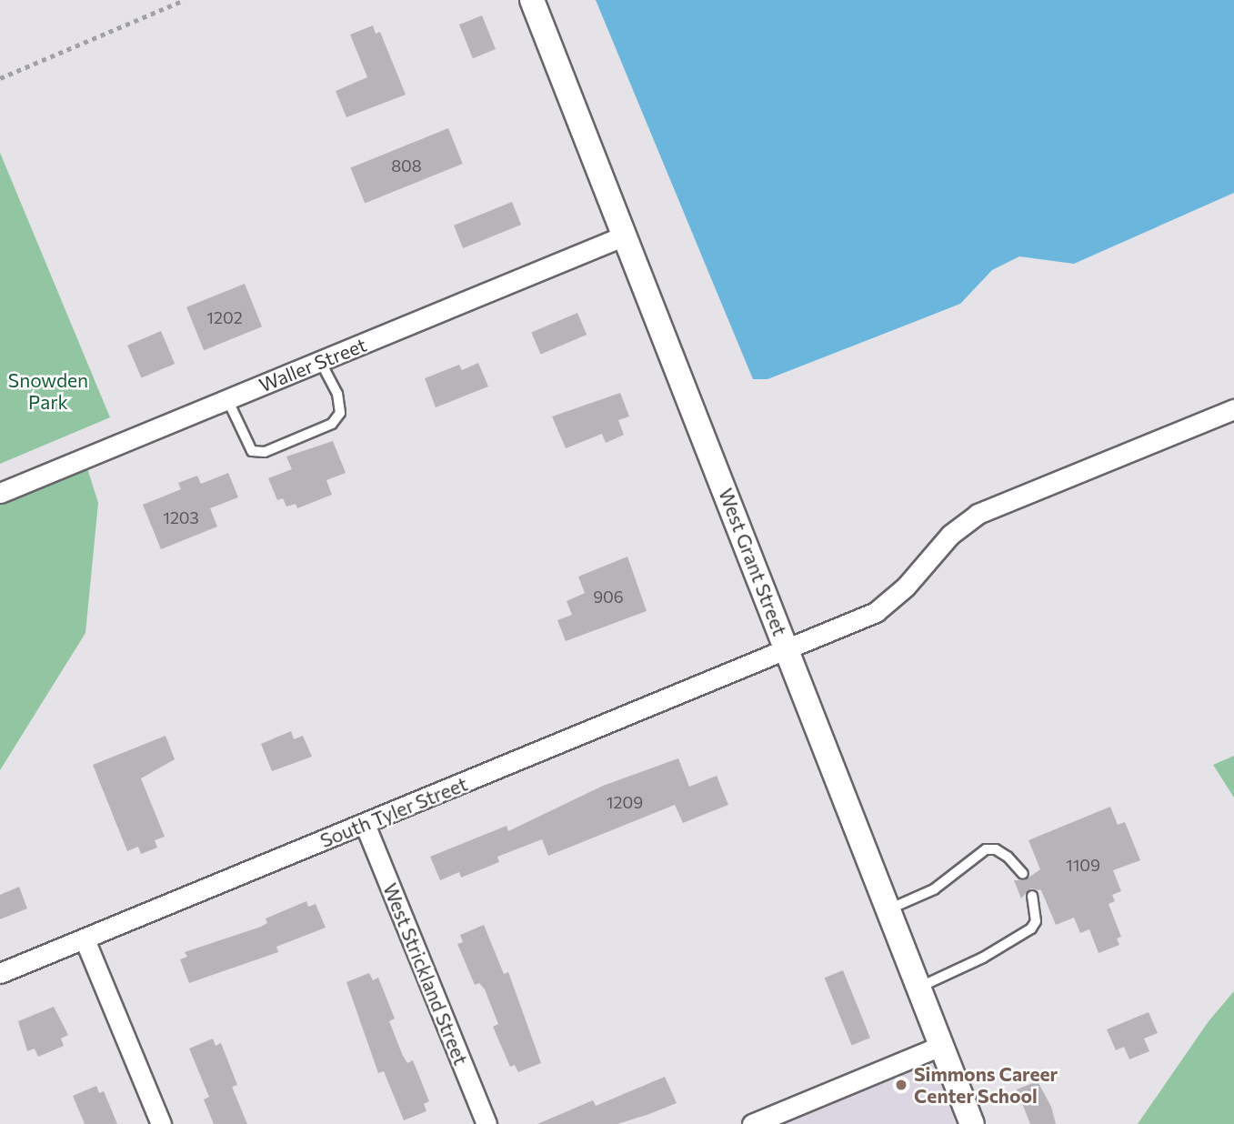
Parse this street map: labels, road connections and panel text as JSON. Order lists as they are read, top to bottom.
{
  "streets": {
    "street": [
      "Waller Street",
      "West Grant Street",
      "South Tyler Street",
      "West Strickland Street"
    ]
  },
  "crossings": [
    ["Waller Street", "West Grant Street"],
    ["West Grant Street", "South Tyler Street"],
    ["South Tyler Street", "West Strickland Street"]
  ],
  "parks": ["Snowden Park"],
  "places": ["Simmons Career Center School"],
  "house_numbers": [
    "808",
    "1202",
    "1203",
    "906",
    "1209",
    "1109"
  ]
}
